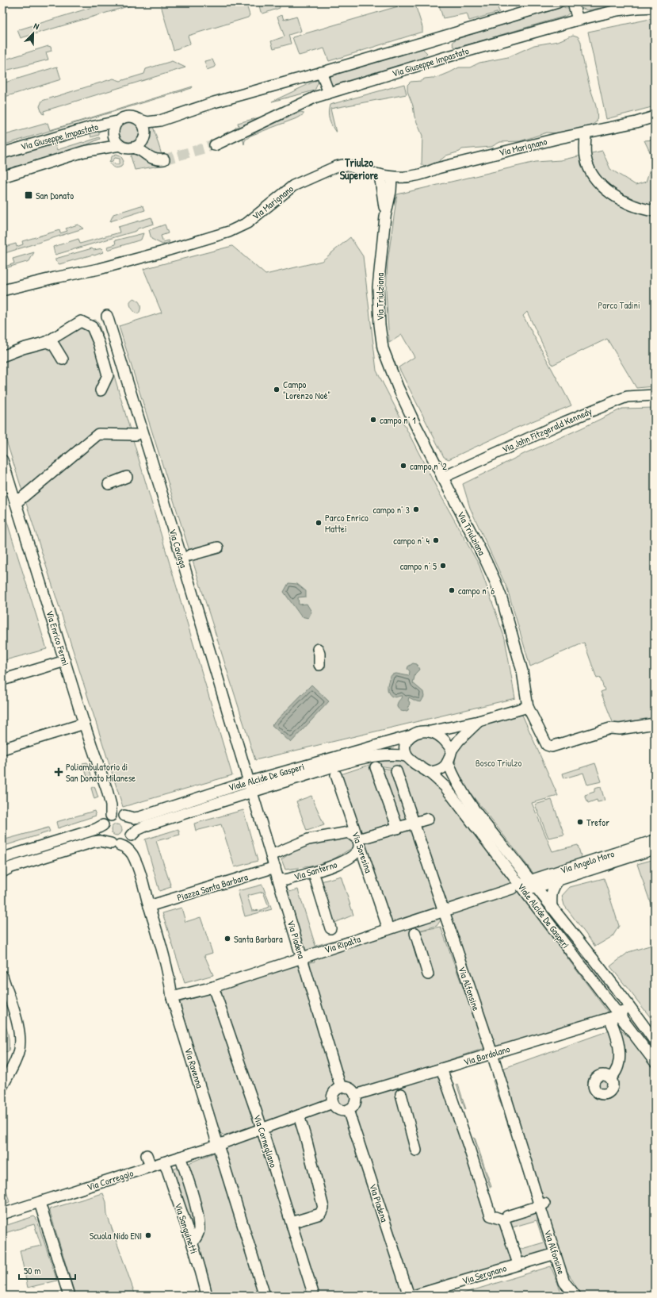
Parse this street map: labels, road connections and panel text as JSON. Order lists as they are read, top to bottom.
{
  "streets": {
    "street": [
      "Via Giuseppe Impastato",
      "Via Marignano",
      "Via Triulziana",
      "Via John Fitzgerald Kennedy",
      "Via Caviaga",
      "Via Enrico Fermi",
      "Viale Alcide De Gasperi",
      "Via Soresina",
      "Via Angelo Moro",
      "Via Santerno",
      "Piazza Santa Barbara",
      "Via Piadena",
      "Via Ripalta",
      "Via Alfonsine",
      "Via Bordolano",
      "Via Ravenna",
      "Via Cornegliano",
      "Via Correggio",
      "Via Sanguinetti",
      "Via Sergnano"
    ]
  },
  "crossings": [
    ["Via Marignano", "Via Triulziana"],
    ["Via Triulziana", "Via John Fitzgerald Kennedy"],
    ["Via Caviaga", "Viale Alcide De Gasperi"],
    ["Via Enrico Fermi", "Viale Alcide De Gasperi"],
    ["Via Enrico Fermi", "Via Ravenna"],
    ["Viale Alcide De Gasperi", "Via Angelo Moro"],
    ["Viale Alcide De Gasperi", "Via Piadena"],
    ["Viale Alcide De Gasperi", "Via Ripalta"],
    ["Viale Alcide De Gasperi", "Via Bordolano"],
    ["Viale Alcide De Gasperi", "Via Ravenna"],
    ["Via Soresina", "Via Santerno"],
    ["Via Soresina", "Via Ripalta"],
    ["Via Angelo Moro", "Via Ripalta"],
    ["Via Santerno", "Via Piadena"],
    ["Piazza Santa Barbara", "Via Piadena"],
    ["Piazza Santa Barbara", "Via Ravenna"],
    ["Via Piadena", "Via Ripalta"],
    ["Via Piadena", "Via Bordolano"],
    ["Via Ripalta", "Via Alfonsine"],
    ["Via Ripalta", "Via Ravenna"],
    ["Via Ripalta", "Via Cornegliano"],
    ["Via Alfonsine", "Via Bordolano"],
    ["Via Alfonsine", "Via Sergnano"],
    ["Via Ravenna", "Via Correggio"],
    ["Via Correggio", "Via Sanguinetti"]
  ],
  "districts": ["Triulzo Superiore"],
  "parks": ["Parco Tadini", "Bosco Triulzo"],
  "places": {
    "transit": ["San Donato"],
    "other": [
      "Campo \"Lorenzo Noè\"",
      "campo n° 1",
      "campo n° 2",
      "campo n° 3",
      "Parco Enrico Mattei",
      "campo n° 4",
      "campo n° 5",
      "campo n° 6",
      "Trefor",
      "Santa Barbara",
      "Scuola Nido ENI"
    ],
    "health": ["Poliambulatorio di San Donato Milanese"]
  },
  "scale_bar": "50 m",
  "north": "top right"
}
